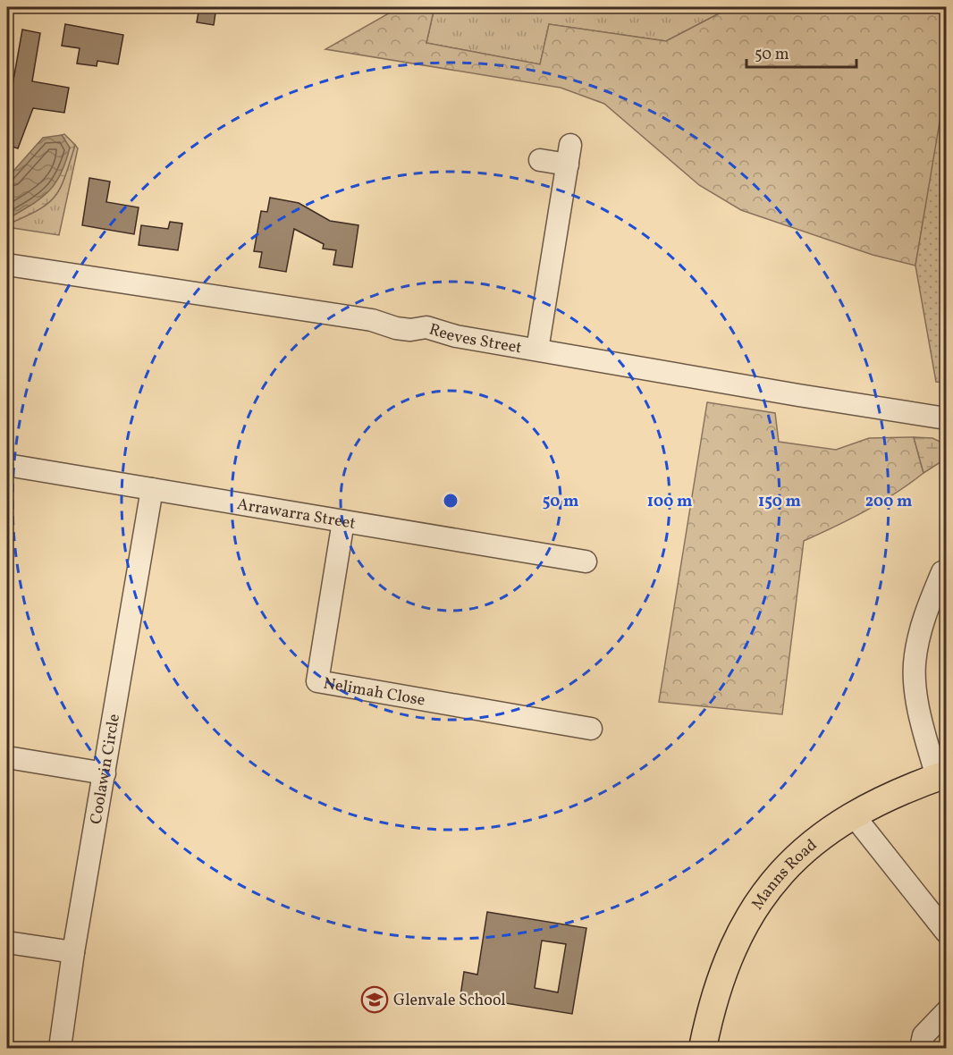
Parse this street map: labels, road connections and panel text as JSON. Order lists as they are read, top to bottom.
{
  "streets": {
    "main road": ["Manns Road"],
    "street": [
      "Reeves Street",
      "Arrawarra Street",
      "Nelimah Close",
      "Coolawin Circle"
    ]
  },
  "crossings": [
    ["Arrawarra Street", "Nelimah Close"],
    ["Arrawarra Street", "Coolawin Circle"]
  ],
  "places": {
    "school or university": ["Glenvale School"]
  },
  "scale_bar": "50 m",
  "rings": [
    "50 m",
    "100 m",
    "150 m",
    "200 m"
  ]
}
